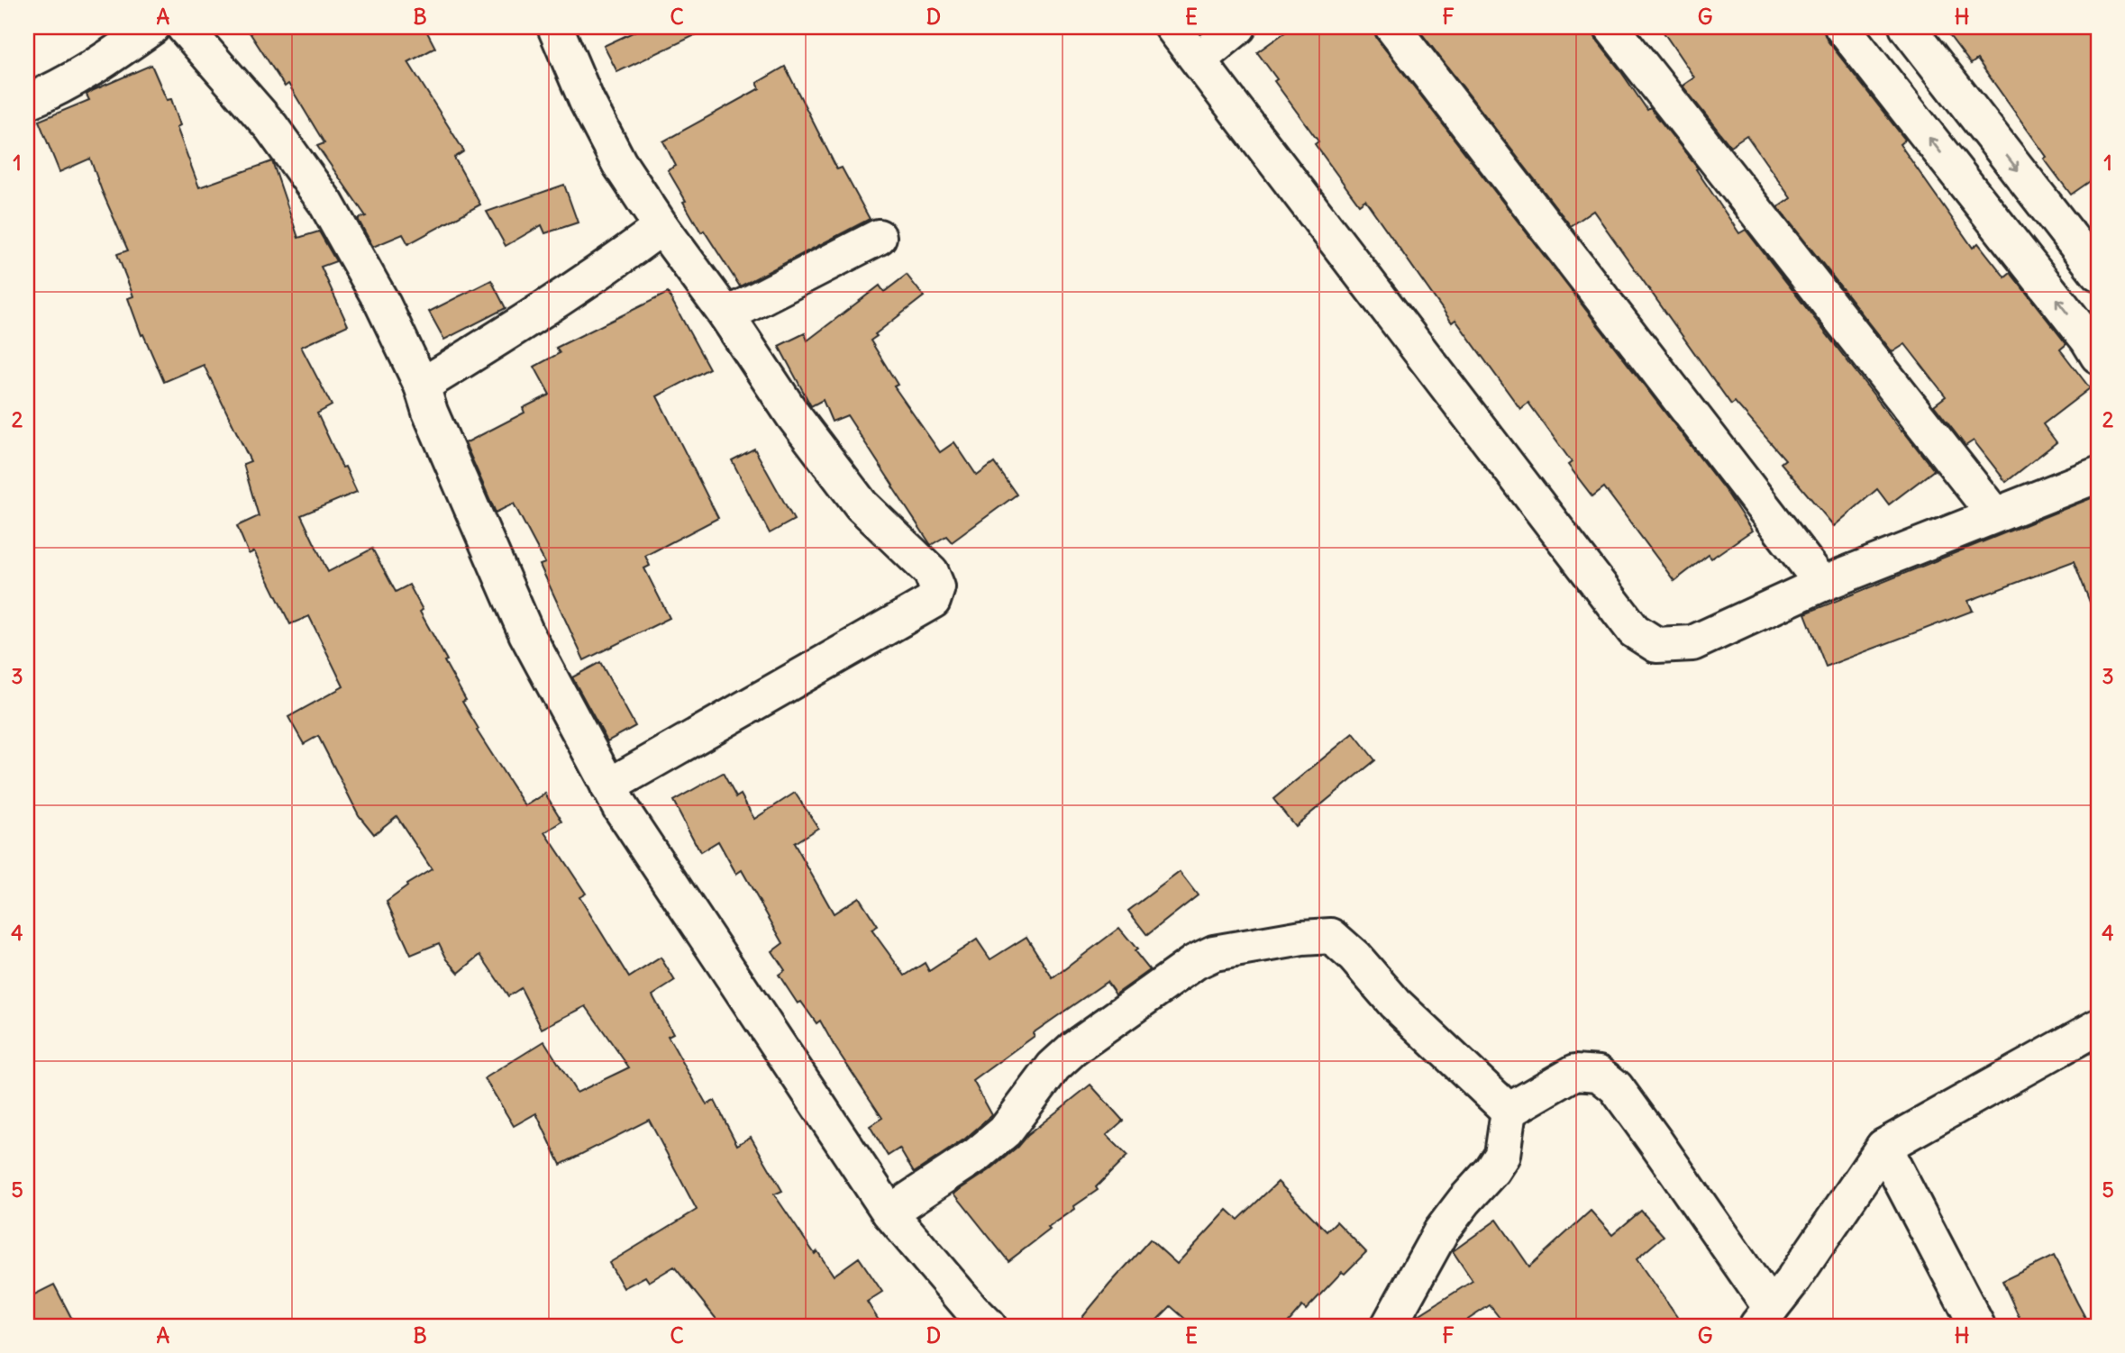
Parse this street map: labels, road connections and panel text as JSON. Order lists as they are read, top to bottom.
{
  "grid": {
    "columns": [
      "A",
      "B",
      "C",
      "D",
      "E",
      "F",
      "G",
      "H"
    ],
    "rows": [
      "1",
      "2",
      "3",
      "4",
      "5"
    ]
  }
}
